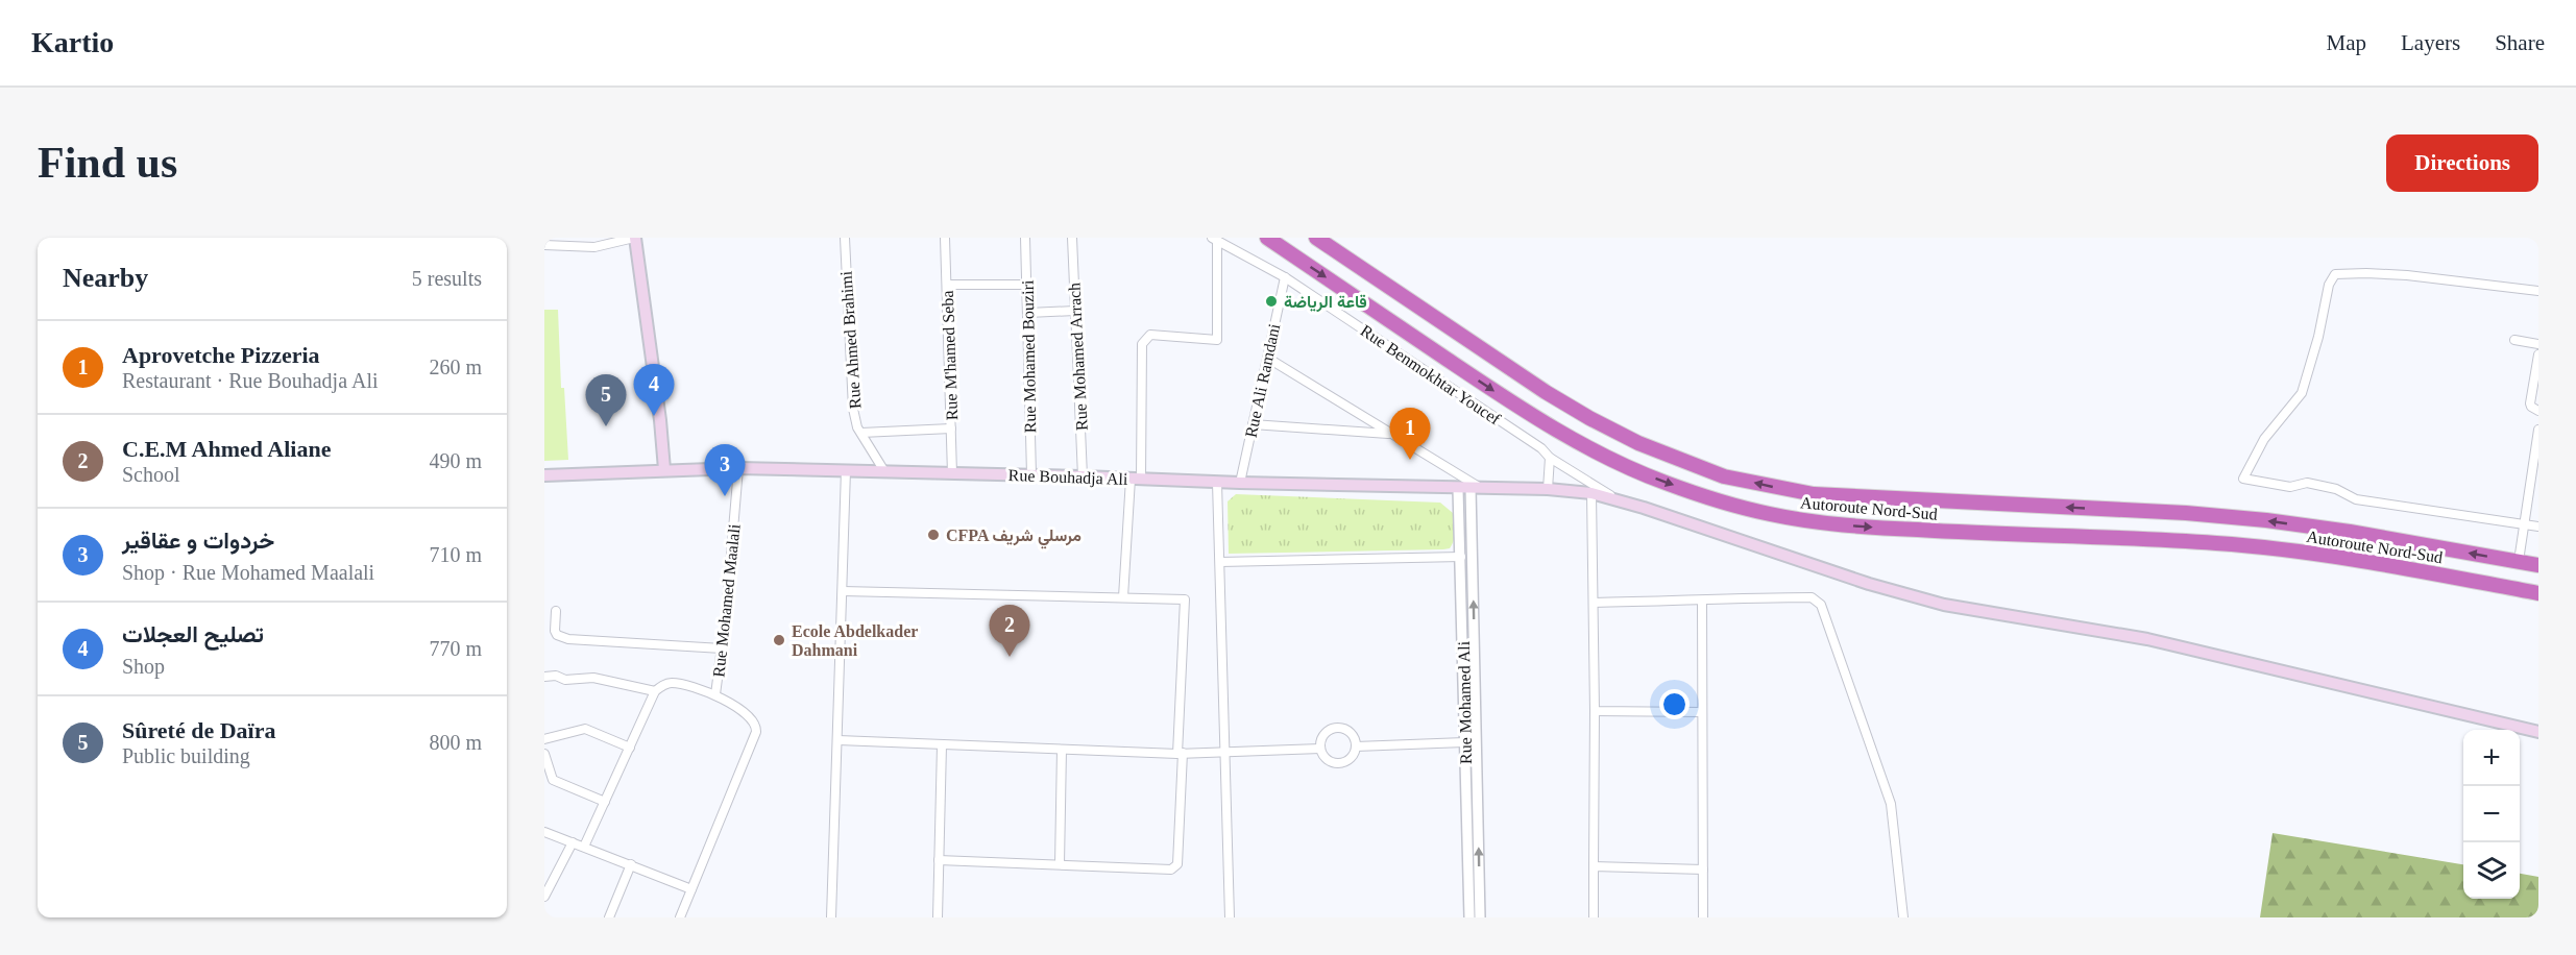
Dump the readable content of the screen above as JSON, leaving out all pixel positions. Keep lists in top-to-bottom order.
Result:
{
  "streets": {
    "highway": ["Autoroute Nord-Sud"],
    "main road": ["Rue Bouhadja Ali"],
    "street": [
      "Rue Ahmed Brahimi",
      "Rue M'hamed Seba",
      "Rue Mohamed Bouziri",
      "Rue Mohamed Arrach",
      "Rue Benmokhtar Youcef",
      "Rue Ali Ramdani",
      "Rue Mohamed Maalali",
      "Rue Mohamed Ali"
    ]
  },
  "crossings": [
    ["Rue Ahmed Brahimi", "Rue Bouhadja Ali"],
    ["Rue M'hamed Seba", "Rue Bouhadja Ali"],
    ["Rue Mohamed Bouziri", "Rue Bouhadja Ali"],
    ["Rue Mohamed Arrach", "Rue Bouhadja Ali"],
    ["Rue Benmokhtar Youcef", "Rue Ali Ramdani"],
    ["Rue Benmokhtar Youcef", "Rue Bouhadja Ali"],
    ["Rue Ali Ramdani", "Rue Bouhadja Ali"],
    ["Rue Bouhadja Ali", "Rue Mohamed Maalali"],
    ["Rue Bouhadja Ali", "Rue Mohamed Ali"]
  ],
  "places": ["قاعة الرياضة", "CFPA مرسلي شريف", "Ecole Abdelkader Dahmani"],
  "page": {
    "header": "Kartio",
    "nav": ["Map", "Layers", "Share"],
    "buttons": "Directions",
    "title": "Find us",
    "heading": ["Nearby", "5 results"],
    "list": [
      {
        "mark": "1",
        "name": "Aprovetche Pizzeria",
        "note": "Restaurant · Rue Bouhadja Ali",
        "value": "260 m"
      },
      {
        "mark": "2",
        "name": "C.E.M Ahmed Aliane",
        "note": "School",
        "value": "490 m"
      },
      {
        "mark": "3",
        "name": "خردوات و عقاقير",
        "note": "Shop · Rue Mohamed Maalali",
        "value": "710 m"
      },
      {
        "mark": "4",
        "name": "تصليح العجلات",
        "note": "Shop",
        "value": "770 m"
      },
      {
        "mark": "5",
        "name": "Sûreté de Daïra",
        "note": "Public building",
        "value": "800 m"
      }
    ],
    "pins": [
      "4",
      "5",
      "1",
      "3",
      "2"
    ],
    "map_buttons": ["+", "−"]
  }
}
